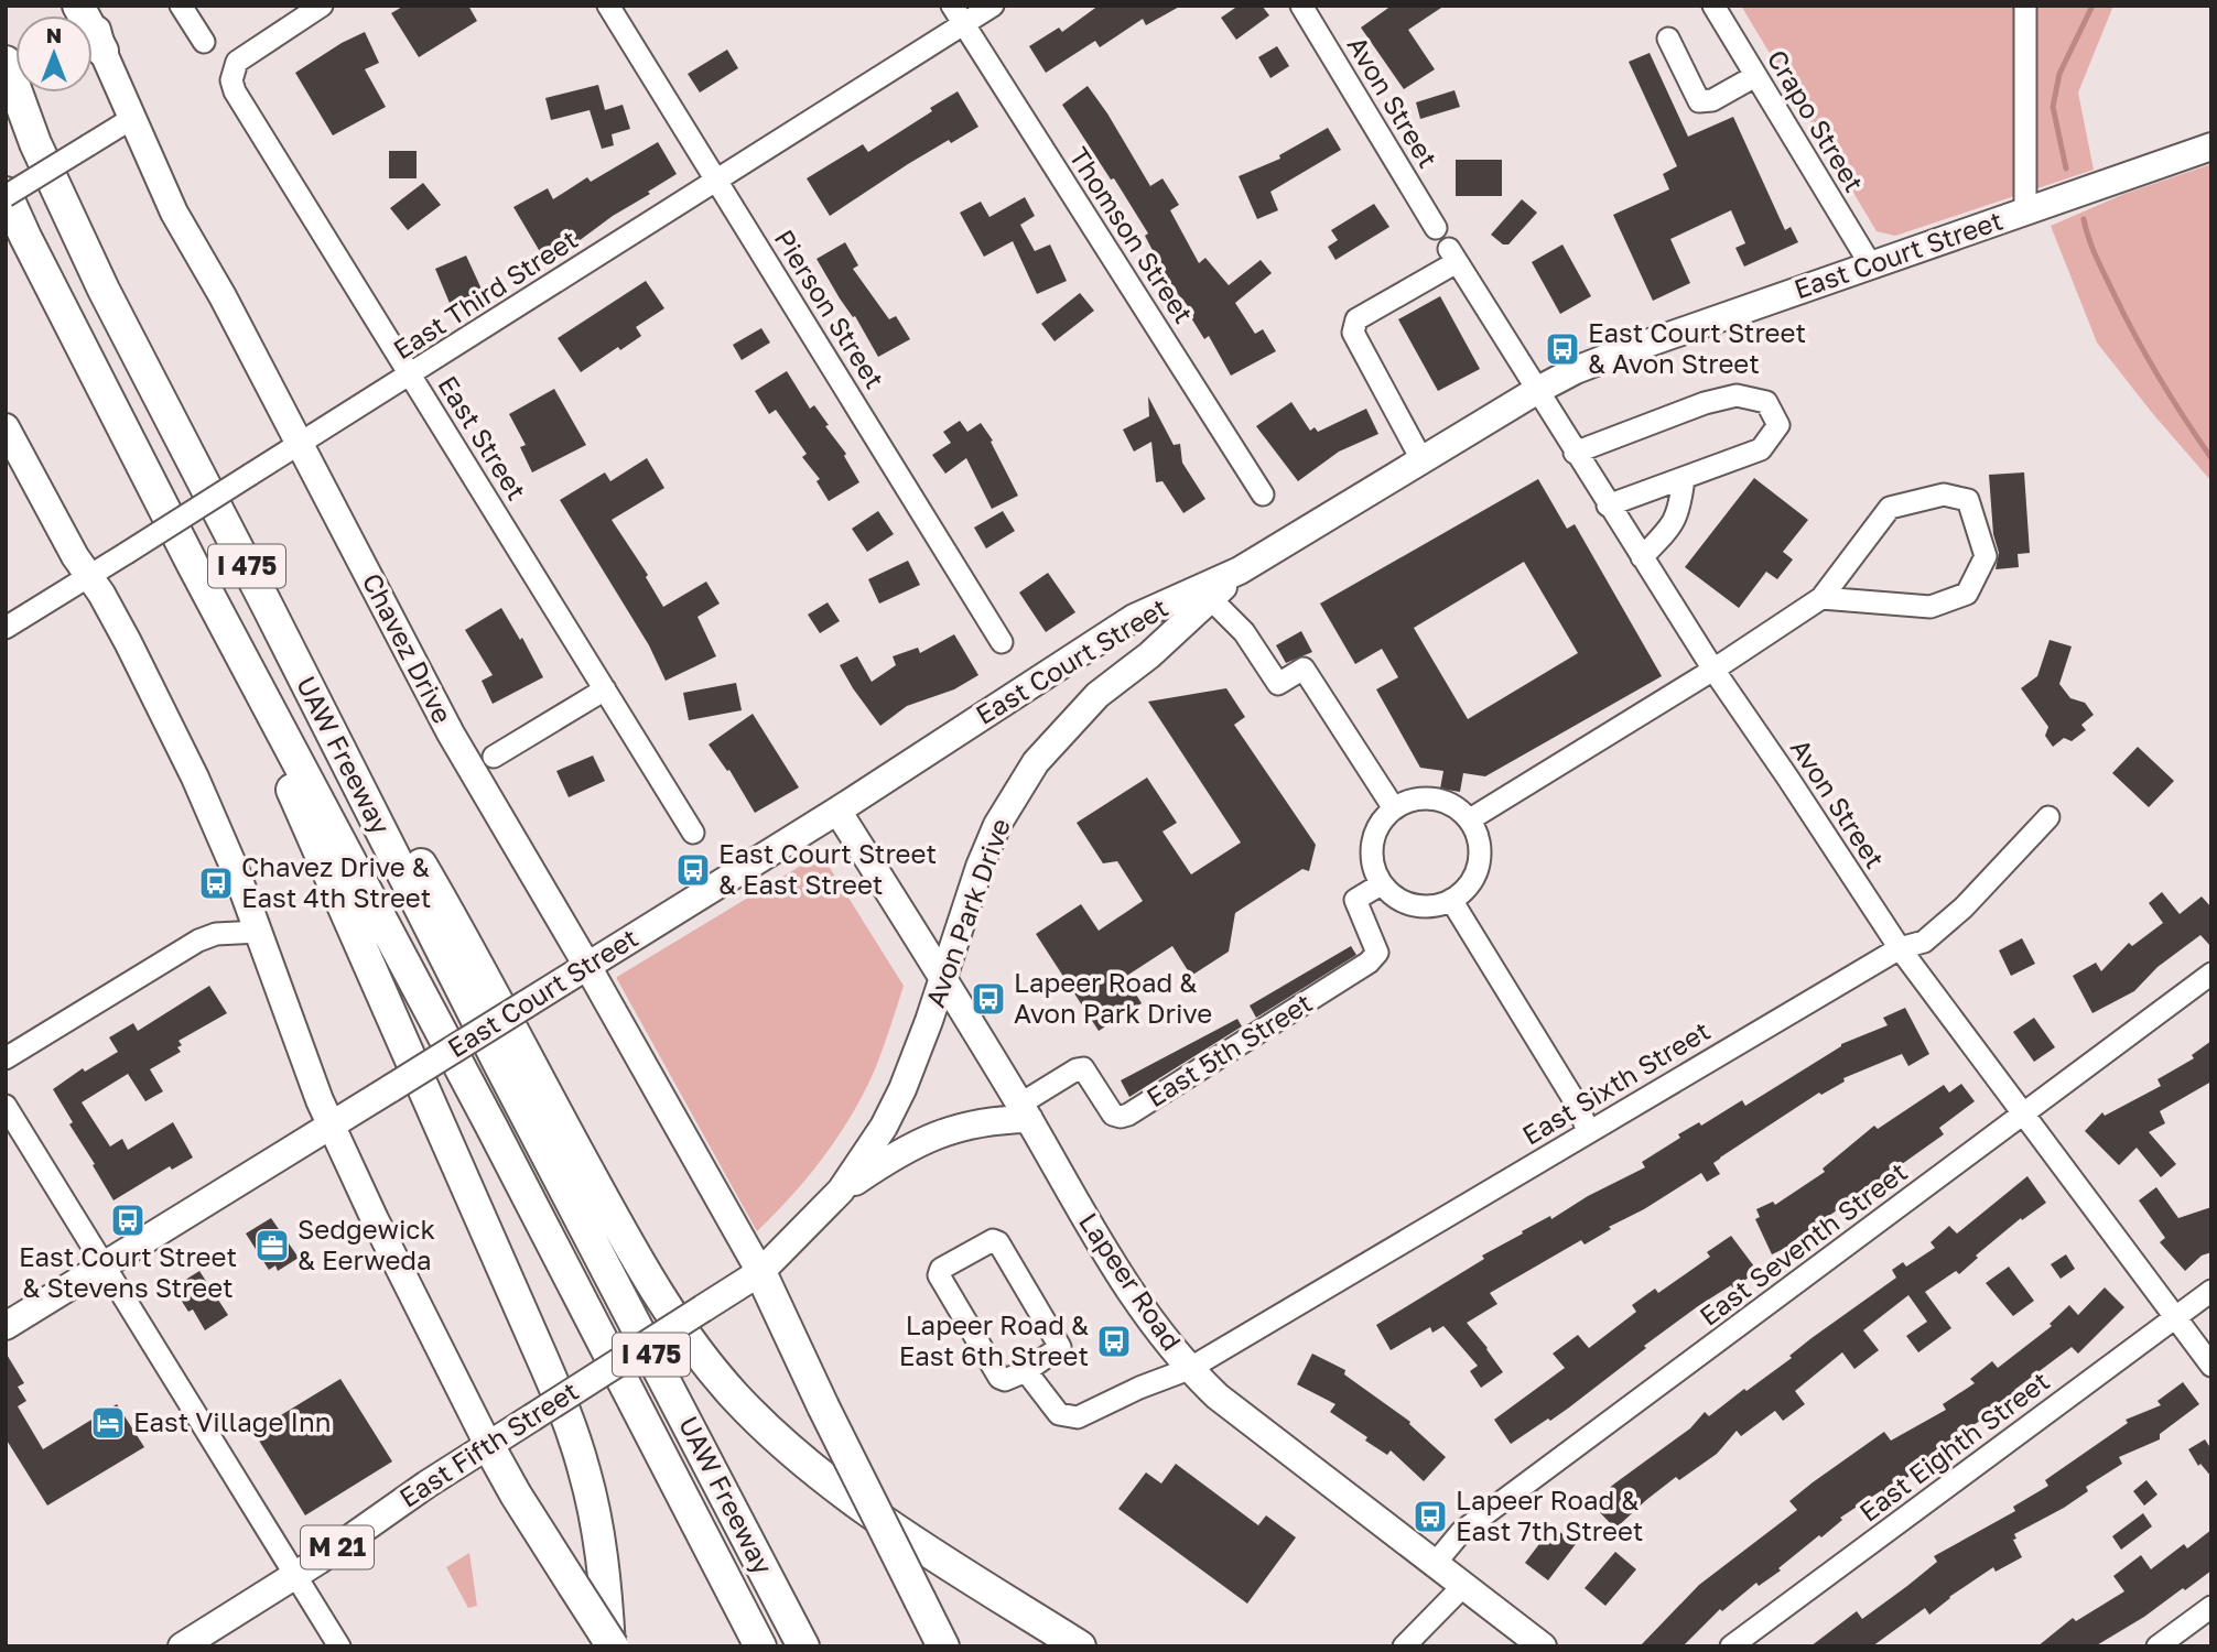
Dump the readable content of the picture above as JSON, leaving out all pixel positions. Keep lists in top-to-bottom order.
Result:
{
  "streets": {
    "highway": ["I 475", "UAW Freeway"],
    "main road": [
      "East Court Street",
      "Chavez Drive",
      "Avon Park Drive",
      "Lapeer Road",
      "East Fifth Street",
      "M 21"
    ],
    "street": [
      "Avon Street",
      "Crapo Street",
      "Thomson Street",
      "East Third Street",
      "Pierson Street",
      "East Street",
      "East 5th Street",
      "East Sixth Street",
      "East Seventh Street",
      "East Eighth Street"
    ]
  },
  "crossings": [
    ["Avon Street", "East Court Street"],
    ["Avon Street", "East Sixth Street"],
    ["Avon Street", "East Seventh Street"],
    ["Avon Street", "East Eighth Street"],
    ["Crapo Street", "East Court Street"],
    ["Thomson Street", "East Third Street"],
    ["East Court Street", "Chavez Drive"],
    ["East Court Street", "Avon Park Drive"],
    ["East Court Street", "Lapeer Road"],
    ["East Third Street", "Pierson Street"],
    ["East Third Street", "East Street"],
    ["East Third Street", "Chavez Drive"],
    ["Chavez Drive", "East Fifth Street"],
    ["Avon Park Drive", "Lapeer Road"],
    ["East 5th Street", "Lapeer Road"],
    ["East Sixth Street", "Lapeer Road"],
    ["East Seventh Street", "Lapeer Road"]
  ],
  "places": {
    "bus stop": [
      "East Court Street & Avon Street",
      "East Court Street & East Street",
      "Chavez Drive & East 4th Street",
      "Lapeer Road & Avon Park Drive",
      "East Court Street & Stevens Street",
      "Lapeer Road & East 6th Street",
      "Lapeer Road & East 7th Street"
    ],
    "office": ["Sedgewick & Eerweda"],
    "hotel": ["East Village Inn"]
  },
  "north": "top"
}
